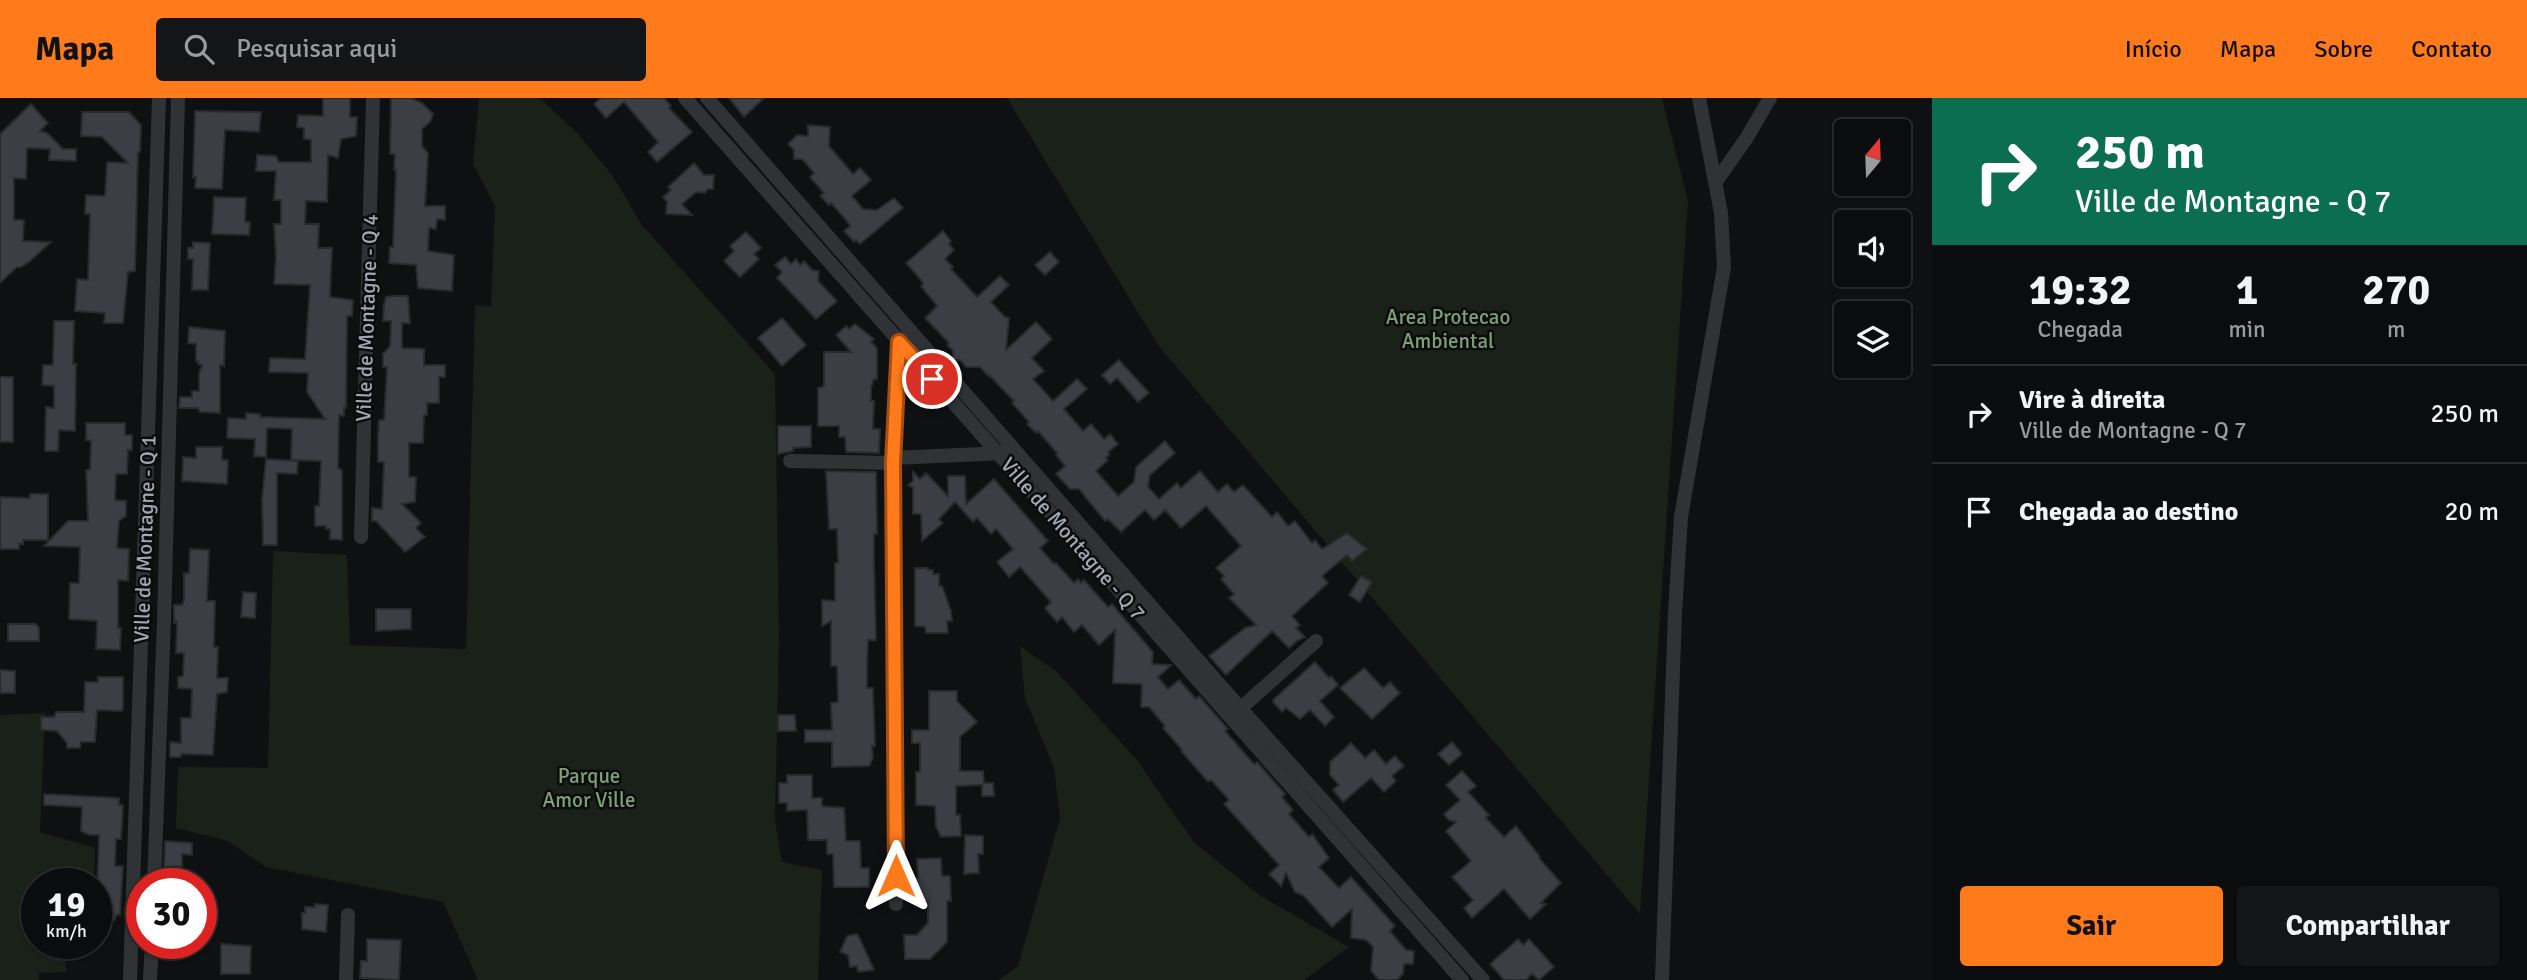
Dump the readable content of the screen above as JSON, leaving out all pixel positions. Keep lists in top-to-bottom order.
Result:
{
  "streets": {
    "street": ["Ville de Montagne - Q 4", "Ville de Montagne - Q 1", "Ville de Montagne - Q 7"]
  },
  "parks": ["Area Protecao Ambiental", "Parque Amor Ville"],
  "north": "top",
  "page": {
    "header": "Mapa",
    "search": "Pesquisar aqui",
    "nav": [
      "Início",
      "Mapa",
      "Sobre",
      "Contato"
    ],
    "turn": ["250 m", "Ville de Montagne - Q 7"],
    "eta": [
      "19:32",
      "Chegada",
      "1",
      "min",
      "270",
      "m"
    ],
    "list": [
      {
        "name": "Vire à direita",
        "note": "Ville de Montagne - Q 7",
        "value": "250 m"
      },
      {
        "name": "Chegada ao destino",
        "value": "20 m"
      }
    ],
    "speed": "19 km/h",
    "limit": "30",
    "buttons": ["Sair", "Compartilhar"]
  }
}
